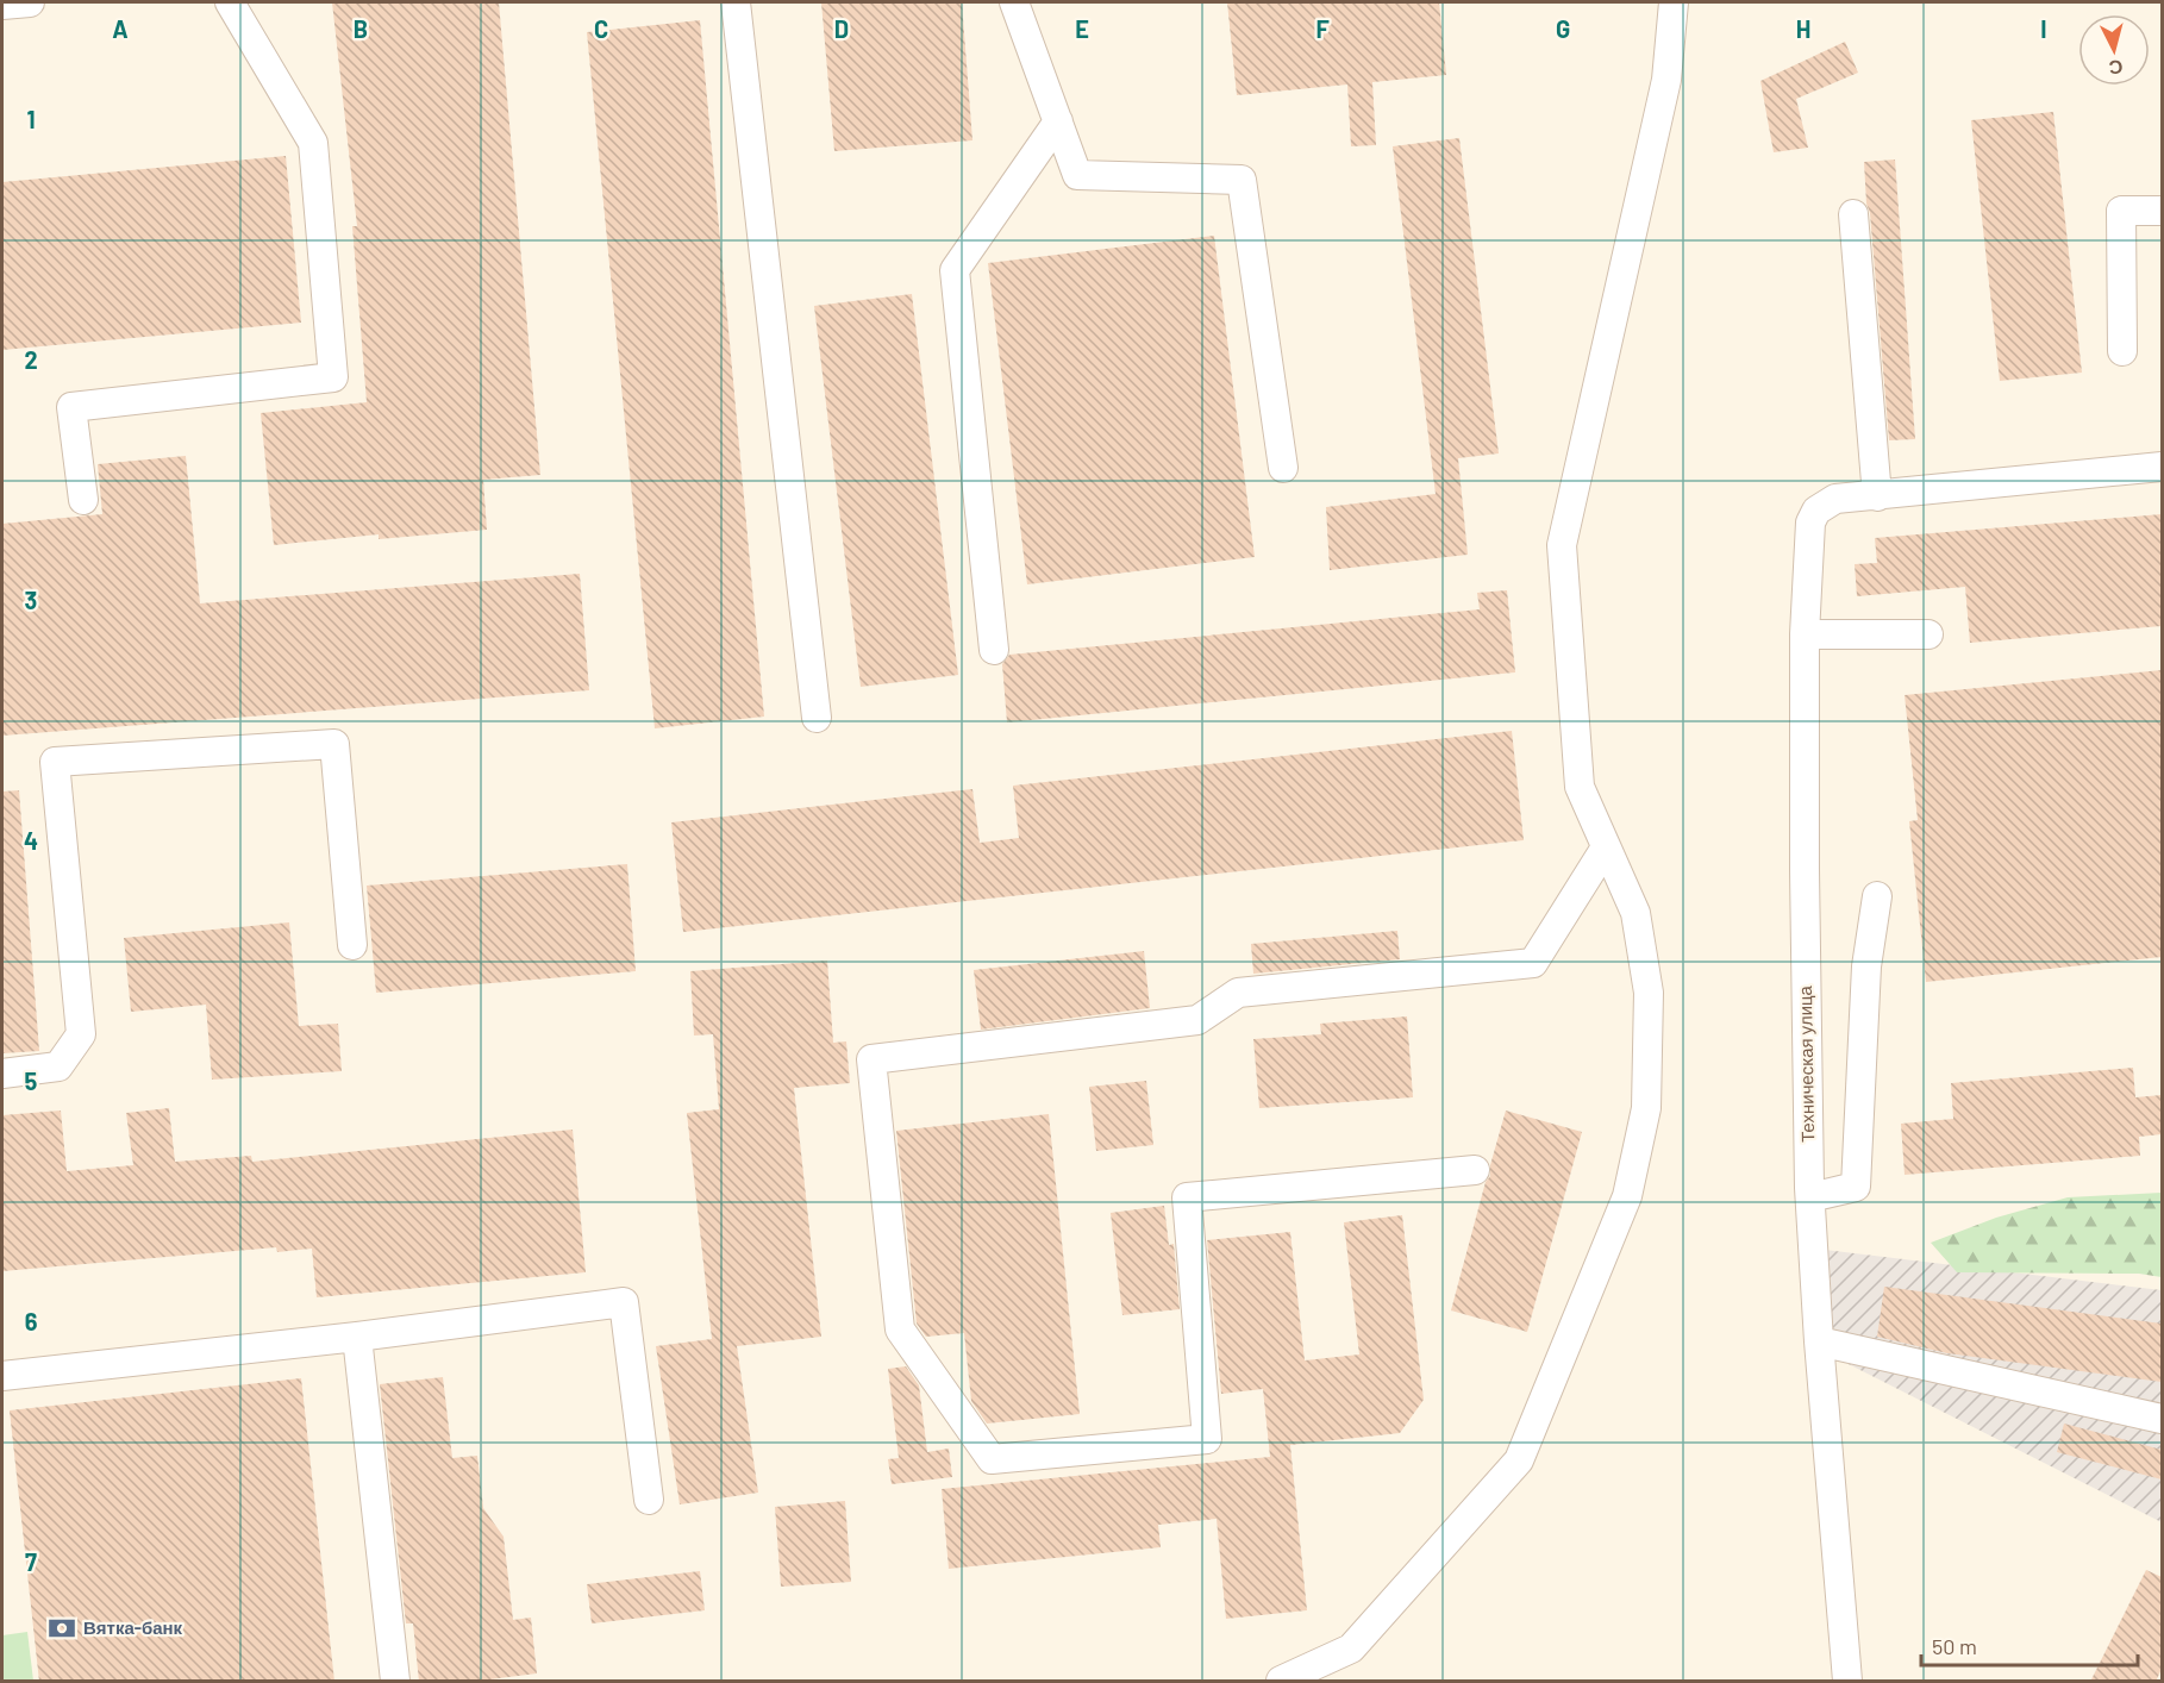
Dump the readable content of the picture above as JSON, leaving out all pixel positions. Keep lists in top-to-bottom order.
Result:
{
  "streets": {
    "lane": ["Техническая улица"]
  },
  "places": {
    "bank": ["Вятка-банк"]
  },
  "scale_bar": "50 m",
  "north": "bottom",
  "grid": {
    "columns": [
      "A",
      "B",
      "C",
      "D",
      "E",
      "F",
      "G",
      "H",
      "I"
    ],
    "rows": [
      "1",
      "2",
      "3",
      "4",
      "5",
      "6",
      "7"
    ]
  }
}
